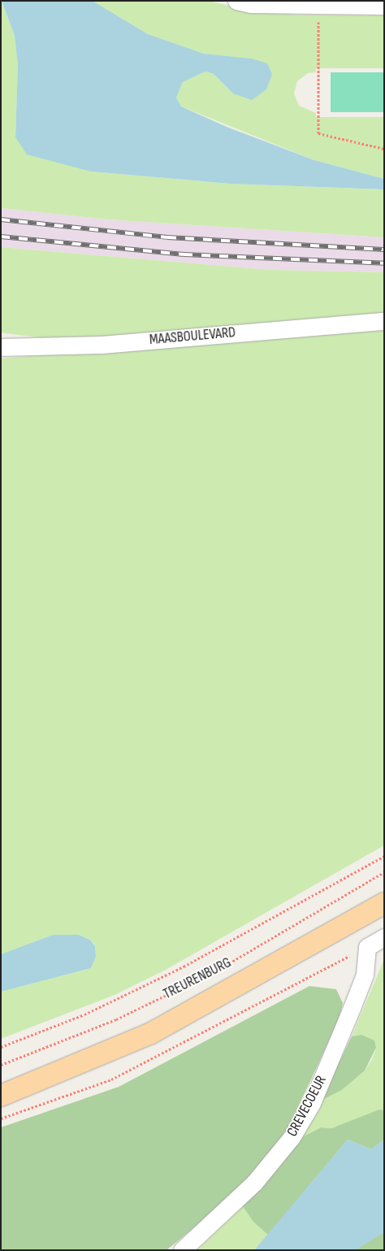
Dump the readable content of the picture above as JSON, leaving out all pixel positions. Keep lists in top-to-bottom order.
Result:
{
  "streets": {
    "main road": ["TREURENBURG"],
    "street": ["MAASBOULEVARD", "CREVECOEUR"]
  }
}
